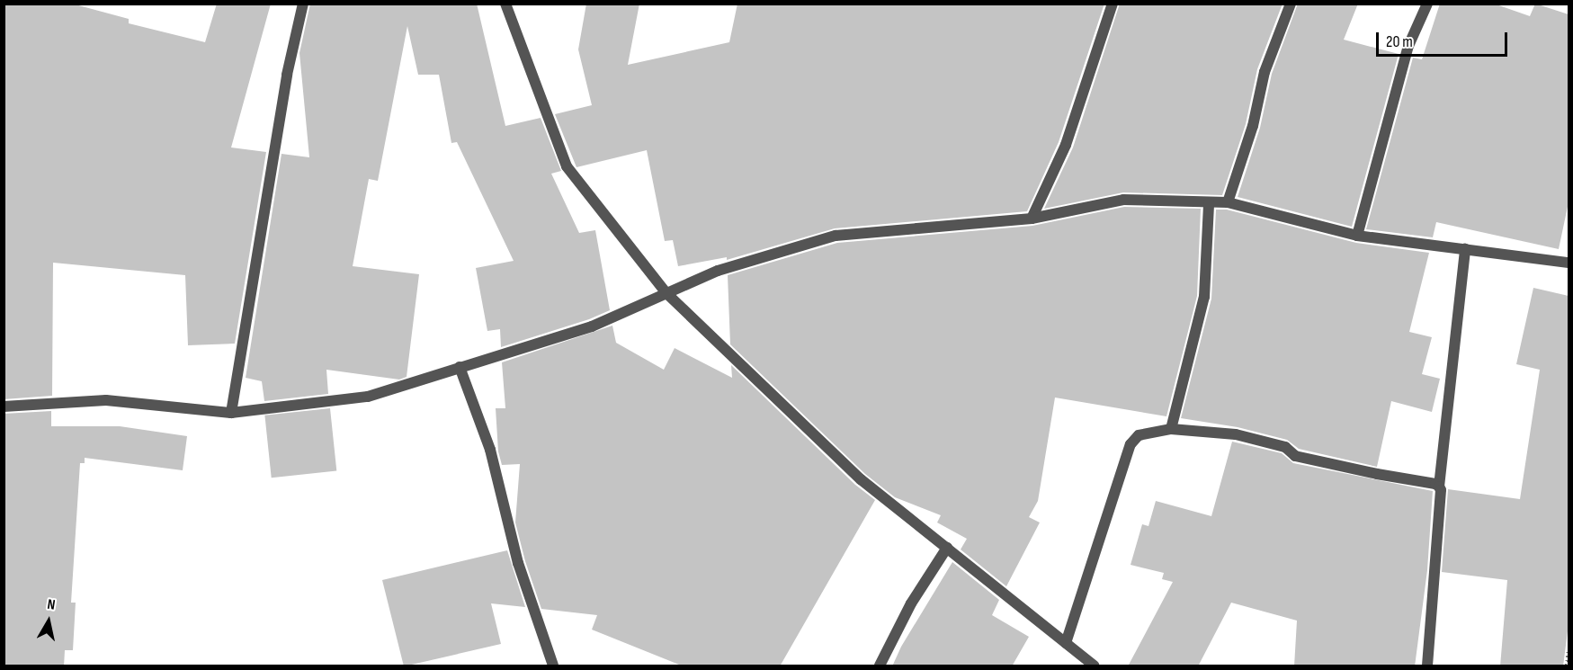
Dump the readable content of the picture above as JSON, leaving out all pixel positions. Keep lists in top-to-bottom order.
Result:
{
  "scale_bar": "20 m",
  "north": "top"
}
